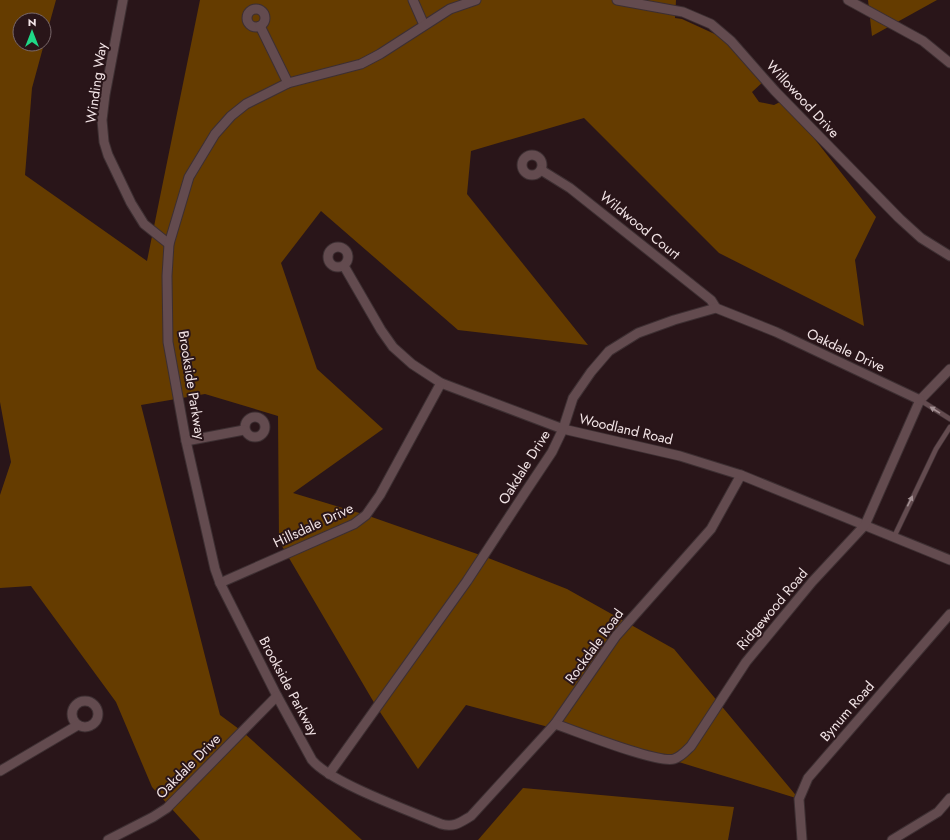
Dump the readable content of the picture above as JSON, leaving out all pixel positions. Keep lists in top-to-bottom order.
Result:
{
  "streets": {
    "street": [
      "Winding Way",
      "Willowood Drive",
      "Wildwood Court",
      "Oakdale Drive",
      "Brookside Parkway",
      "Woodland Road",
      "Hillsdale Drive",
      "Ridgewood Road",
      "Rockdale Road",
      "Bynum Road"
    ]
  },
  "crossings": [
    ["Winding Way", "Brookside Parkway"],
    ["Wildwood Court", "Oakdale Drive"],
    ["Oakdale Drive", "Brookside Parkway"],
    ["Oakdale Drive", "Woodland Road"],
    ["Oakdale Drive", "Ridgewood Road"],
    ["Brookside Parkway", "Hillsdale Drive"],
    ["Brookside Parkway", "Rockdale Road"],
    ["Woodland Road", "Hillsdale Drive"],
    ["Woodland Road", "Ridgewood Road"],
    ["Woodland Road", "Rockdale Road"],
    ["Ridgewood Road", "Rockdale Road"]
  ],
  "north": "top"
}
